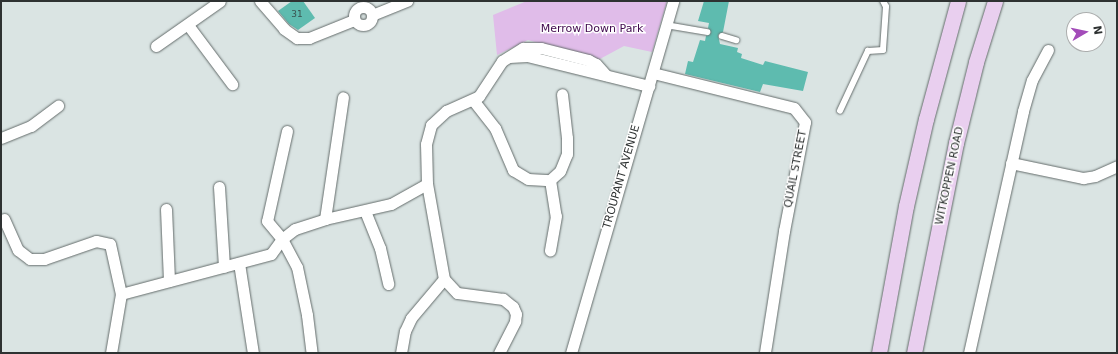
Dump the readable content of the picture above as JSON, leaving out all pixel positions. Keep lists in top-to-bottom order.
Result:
{
  "streets": {
    "main road": ["WITKOPPEN ROAD"],
    "street": ["QUAIL STREET", "TROUPANT AVENUE"]
  },
  "crossings": [
    ["QUAIL STREET", "TROUPANT AVENUE"]
  ],
  "parks": ["Merrow Down Park"],
  "house_numbers": ["31"],
  "north": "right"
}
